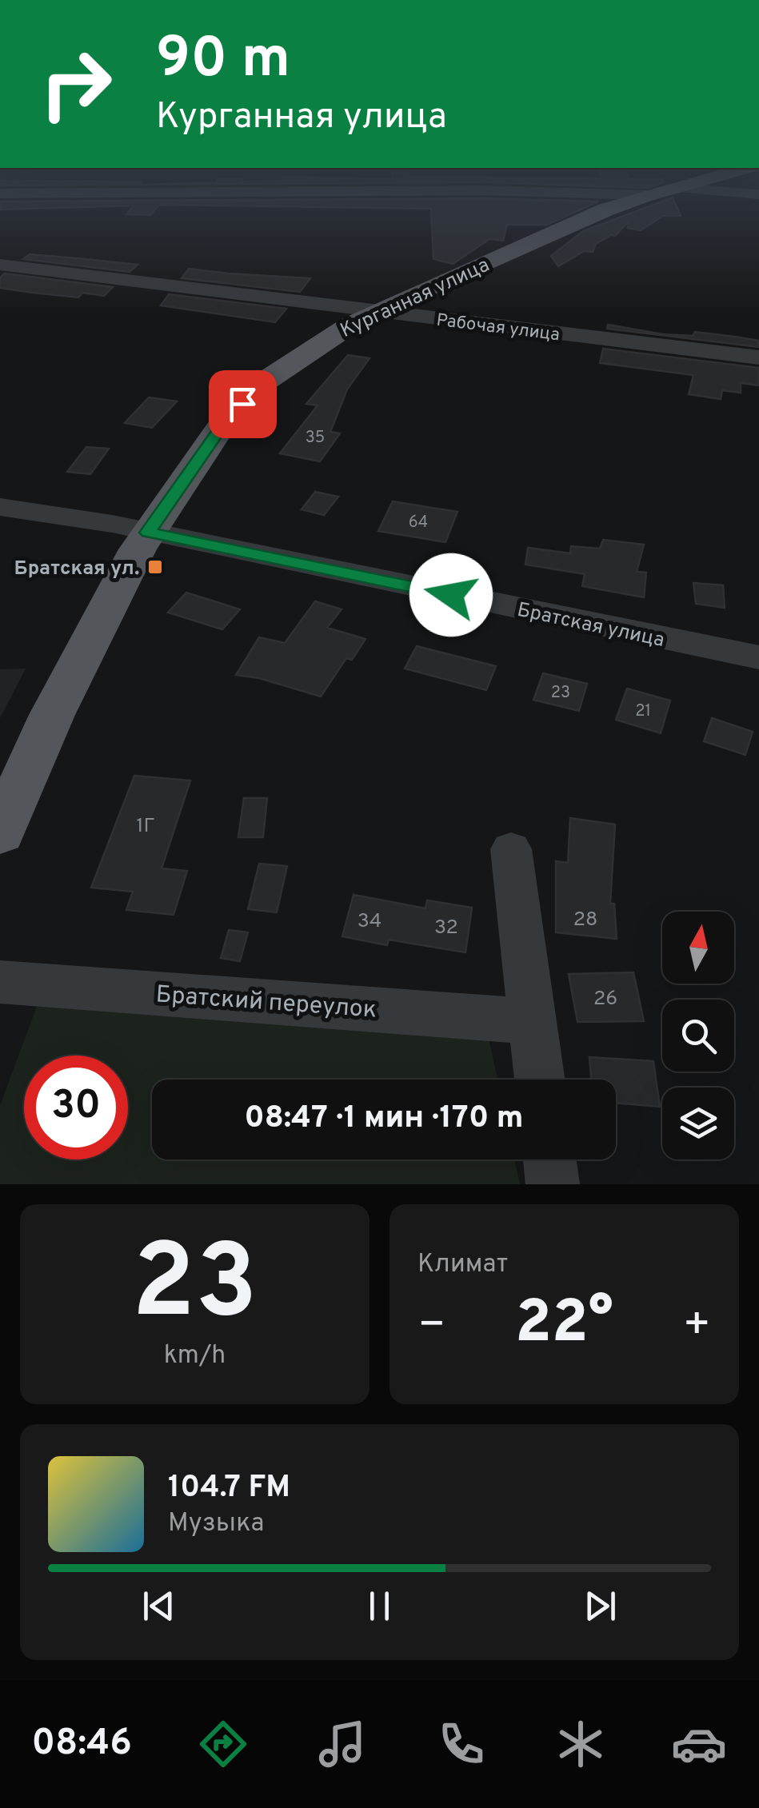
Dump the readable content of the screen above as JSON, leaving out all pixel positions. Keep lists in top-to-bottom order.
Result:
{
  "streets": {
    "main road": ["Курганная улица"],
    "street": ["Рабочая улица", "Братская улица", "Братский переулок"]
  },
  "crossings": [
    ["Курганная улица", "Рабочая улица"],
    ["Курганная улица", "Братская улица"]
  ],
  "places": {
    "transit": ["Братская ул."]
  },
  "house_numbers": [
    "35",
    "64",
    "23",
    "21",
    "1Г",
    "28",
    "34",
    "32",
    "26"
  ],
  "north": "top",
  "page": {
    "turn": ["90 m", "Курганная улица"],
    "limit": "30",
    "trip": "08:47 · 1 мин · 170 m",
    "tile": [
      ["23", "km/h"],
      "Климат"
    ],
    "heat": ["−", "22°", "+"],
    "song": ["104.7 FM", "Музыка"],
    "tabs": "08:46"
  }
}
